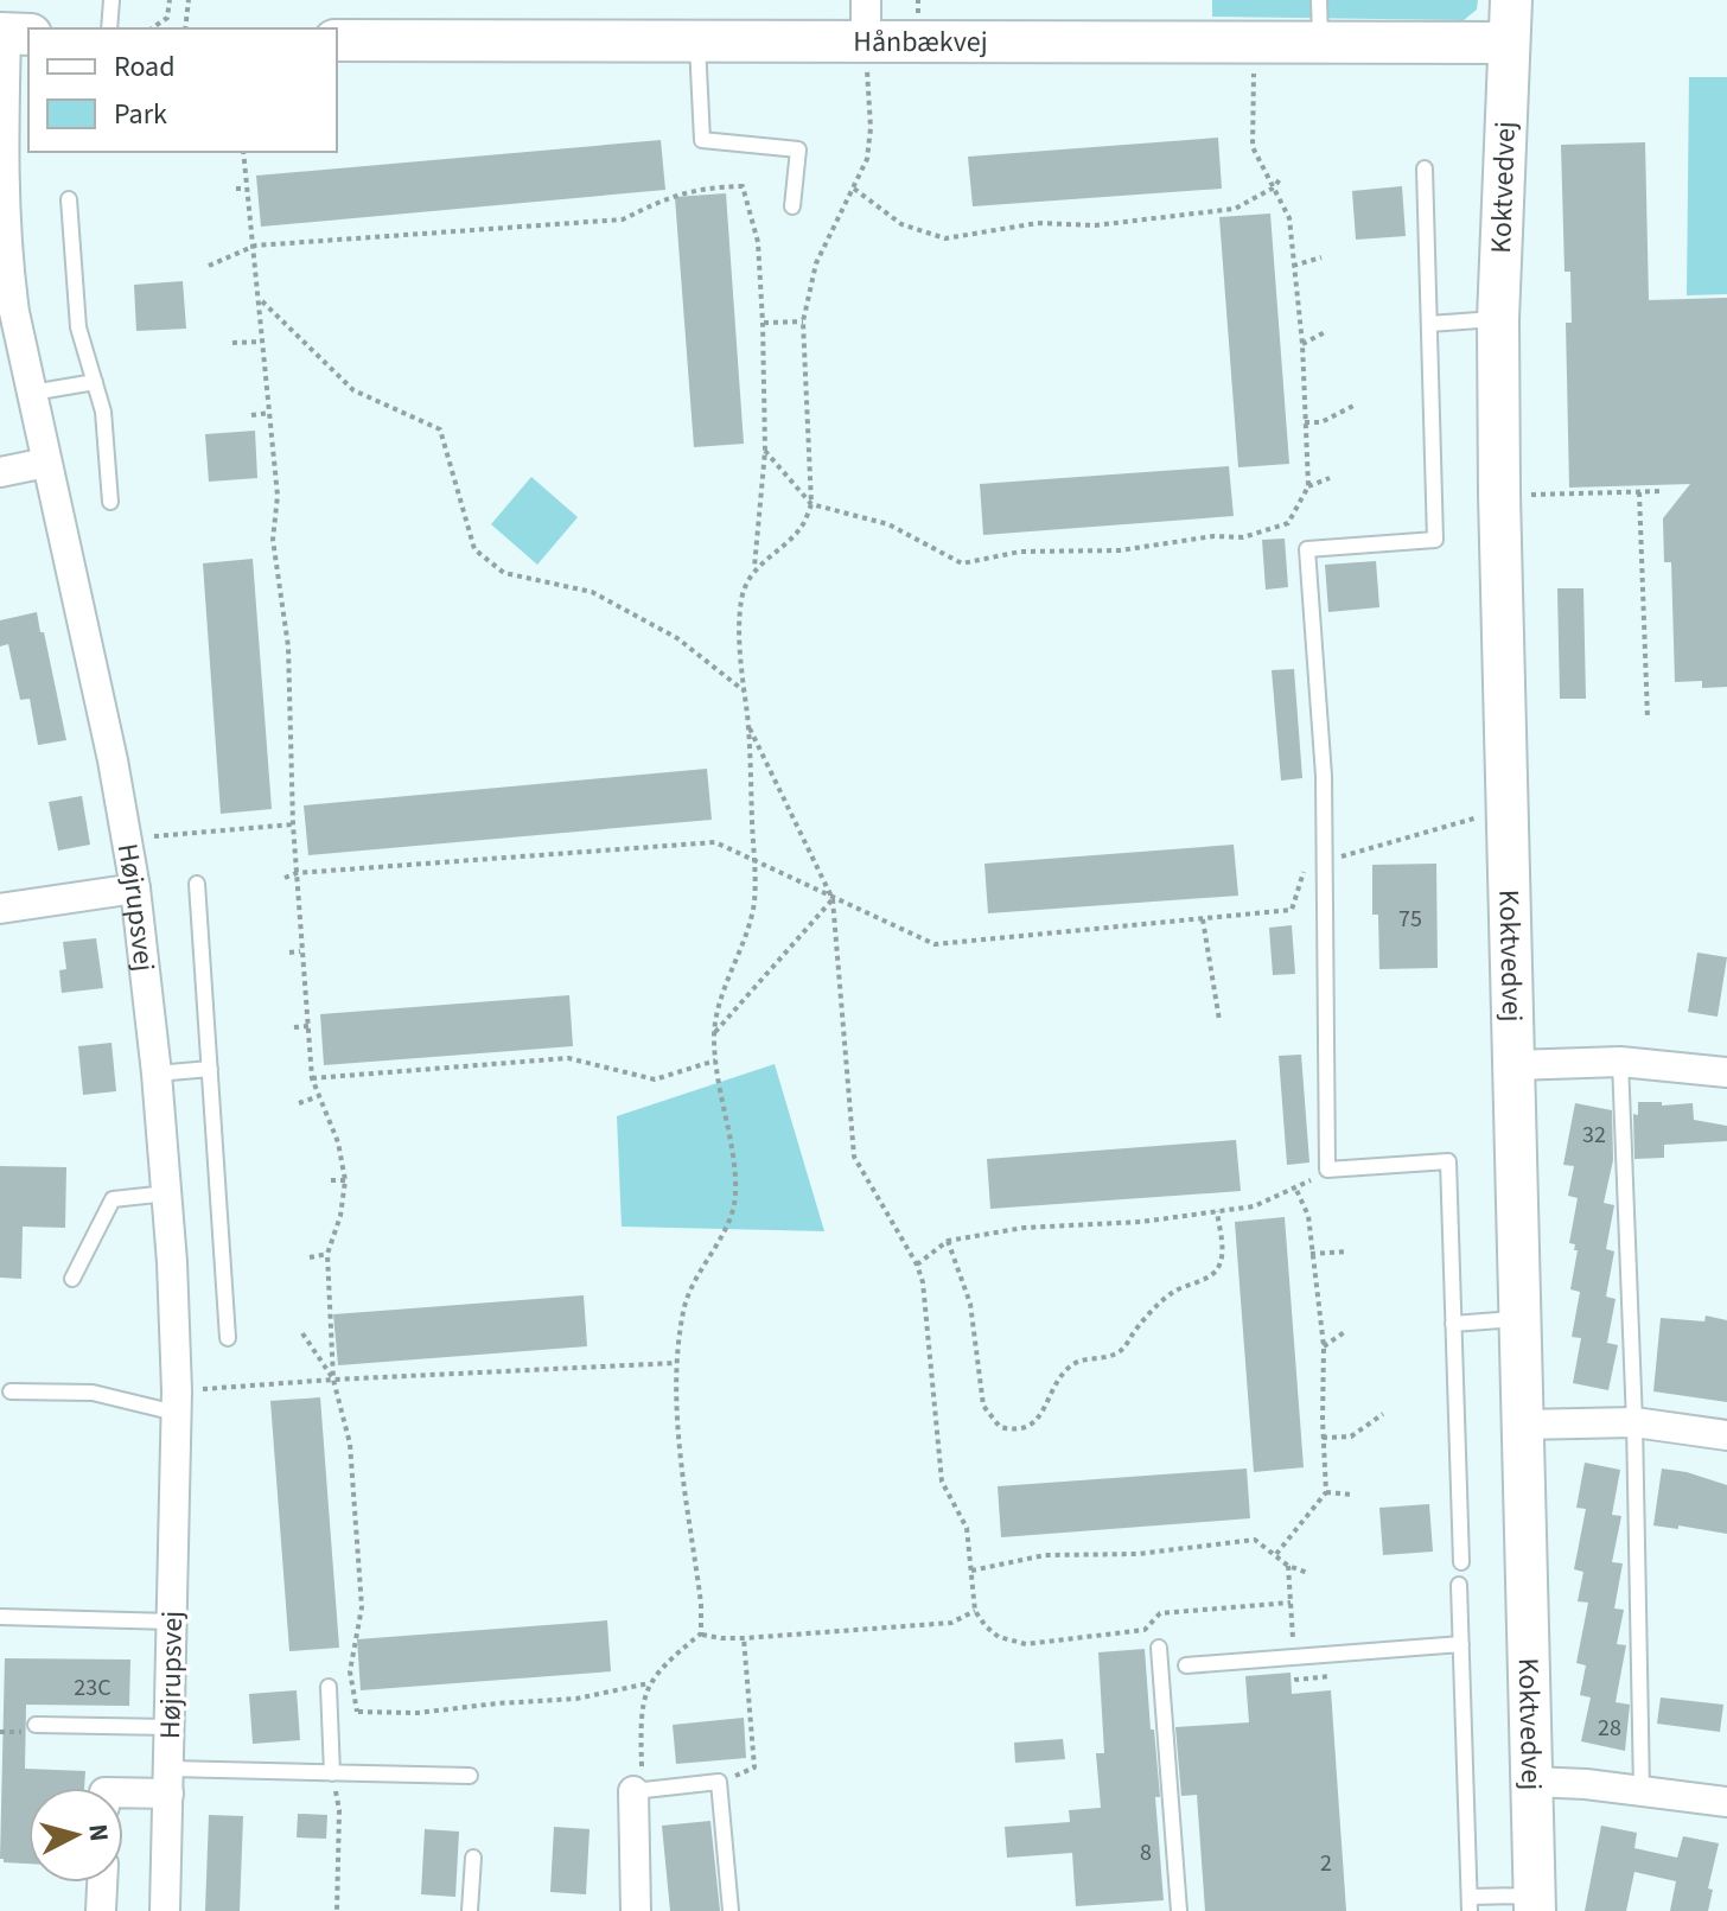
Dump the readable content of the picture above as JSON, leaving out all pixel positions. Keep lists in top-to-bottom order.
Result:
{
  "streets": {
    "street": ["Hånbækvej", "Koktvedvej", "Højrupsvej"]
  },
  "crossings": [
    ["Hånbækvej", "Koktvedvej"]
  ],
  "house_numbers": [
    "75",
    "32",
    "23C",
    "28",
    "8",
    "2"
  ],
  "legend": ["Road", "Park"],
  "north": "right"
}
